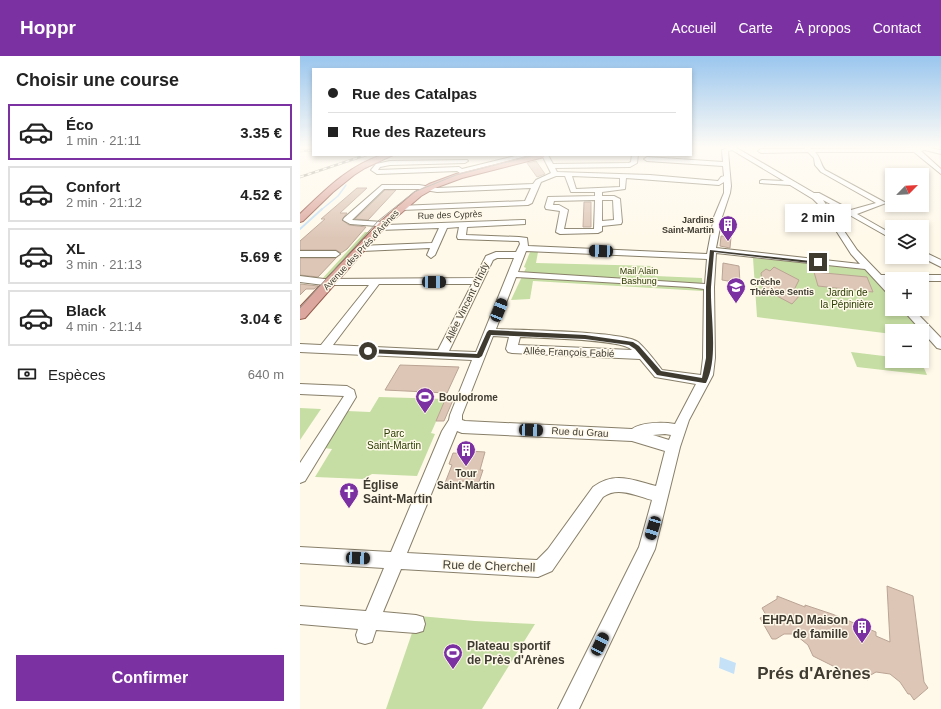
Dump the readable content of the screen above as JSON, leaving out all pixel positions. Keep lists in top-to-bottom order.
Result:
{
  "streets": {
    "main road": ["Avenue des Prés d'Arènes"],
    "street": [
      "Rue des Cyprès",
      "Allée Vincent d'Indy",
      "Allée François Fabié",
      "Rue du Grau",
      "Rue de Cherchell"
    ]
  },
  "crossings": [
    ["Rue des Cyprès", "Avenue des Prés d'Arènes"]
  ],
  "districts": ["Prés d'Arènes"],
  "parks": ["Mail Alain Bashung", "Jardin de la Pépinière", "Parc Saint-Martin"],
  "places": {
    "building": ["Jardins Saint-Martin", "Tour Saint-Martin", "EHPAD Maison de famille"],
    "school or university": ["Crèche Thérèse Sentis"],
    "sports": ["Boulodrome", "Plateau sportif de Près d'Arènes"],
    "church": ["Église Saint-Martin"]
  },
  "north": "top right",
  "page": {
    "header": "Hoppr",
    "nav": [
      "Accueil",
      "Carte",
      "À propos",
      "Contact"
    ],
    "heading": "Choisir une course",
    "banner": ["Rue des Catalpas", "Rue des Razeteurs"],
    "list": [
      {
        "name": "Éco",
        "note": "1 min · 21:11",
        "value": "3.35 €"
      },
      {
        "name": "Confort",
        "note": "2 min · 21:12",
        "value": "4.52 €"
      },
      {
        "name": "XL",
        "note": "3 min · 21:13",
        "value": "5.69 €"
      },
      {
        "name": "Black",
        "note": "4 min · 21:14",
        "value": "3.04 €"
      }
    ],
    "map_buttons": ["+", "−"],
    "bubble": "2 min",
    "pay": ["Espèces", "640 m"],
    "buttons": "Confirmer"
  }
}
